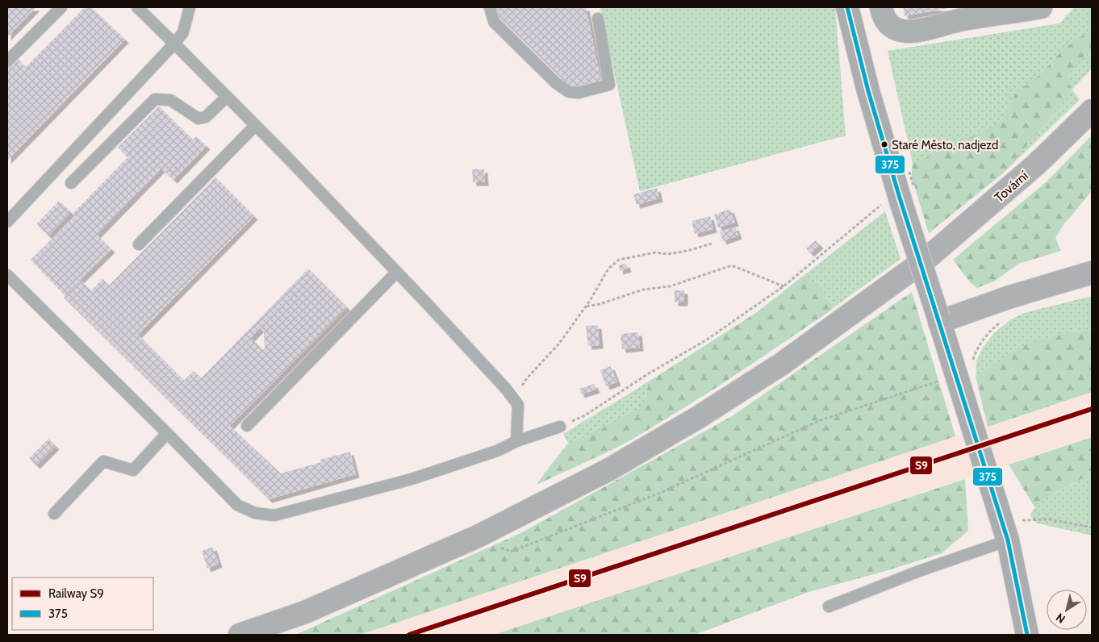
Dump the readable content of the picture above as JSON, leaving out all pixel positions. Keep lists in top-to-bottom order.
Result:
{
  "streets": {
    "main road": ["Tovární"]
  },
  "places": ["Staré Město, nadjezd"],
  "lines": ["transit line 375", "rail line S9"],
  "legend": ["Railway S9", "375"],
  "north": "bottom left"
}
